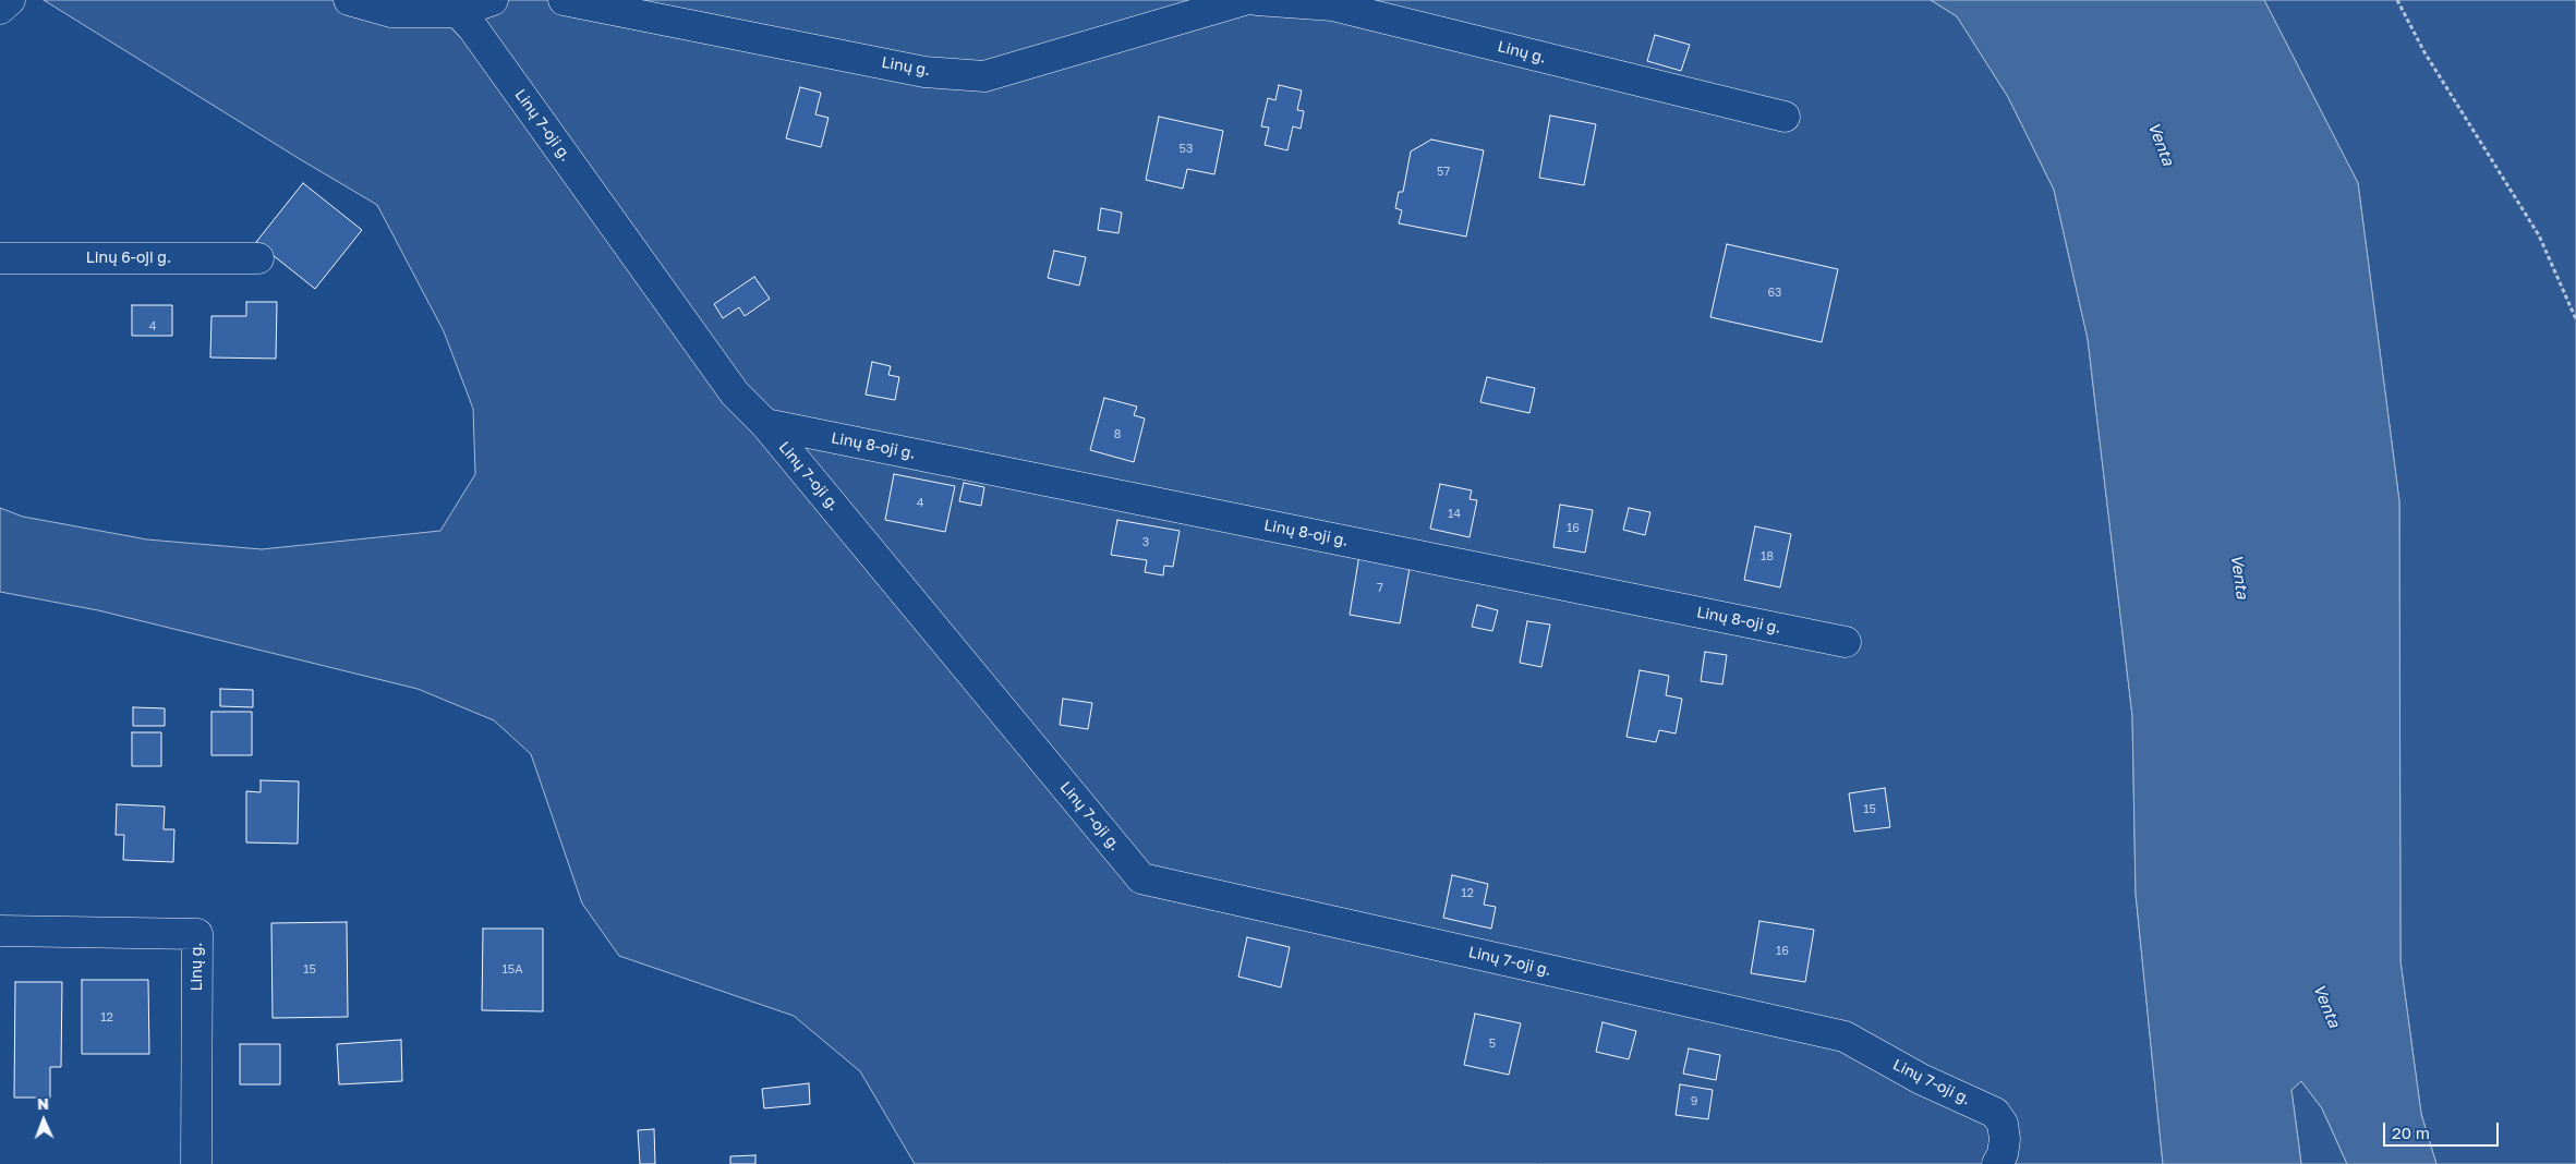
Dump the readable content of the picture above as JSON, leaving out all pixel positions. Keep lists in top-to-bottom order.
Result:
{
  "streets": {
    "street": [
      "Linų g.",
      "Linų 7-oji g.",
      "Linų 6-oji g.",
      "Linų 8-oji g."
    ]
  },
  "crossings": [
    ["Linų 7-oji g.", "Linų 8-oji g."]
  ],
  "water": ["Venta"],
  "house_numbers": [
    "53",
    "57",
    "63",
    "4",
    "8",
    "4",
    "14",
    "16",
    "3",
    "18",
    "7",
    "15",
    "12",
    "16",
    "15",
    "15A",
    "12",
    "5",
    "9"
  ],
  "scale_bar": "20 m",
  "north": "top"
}
